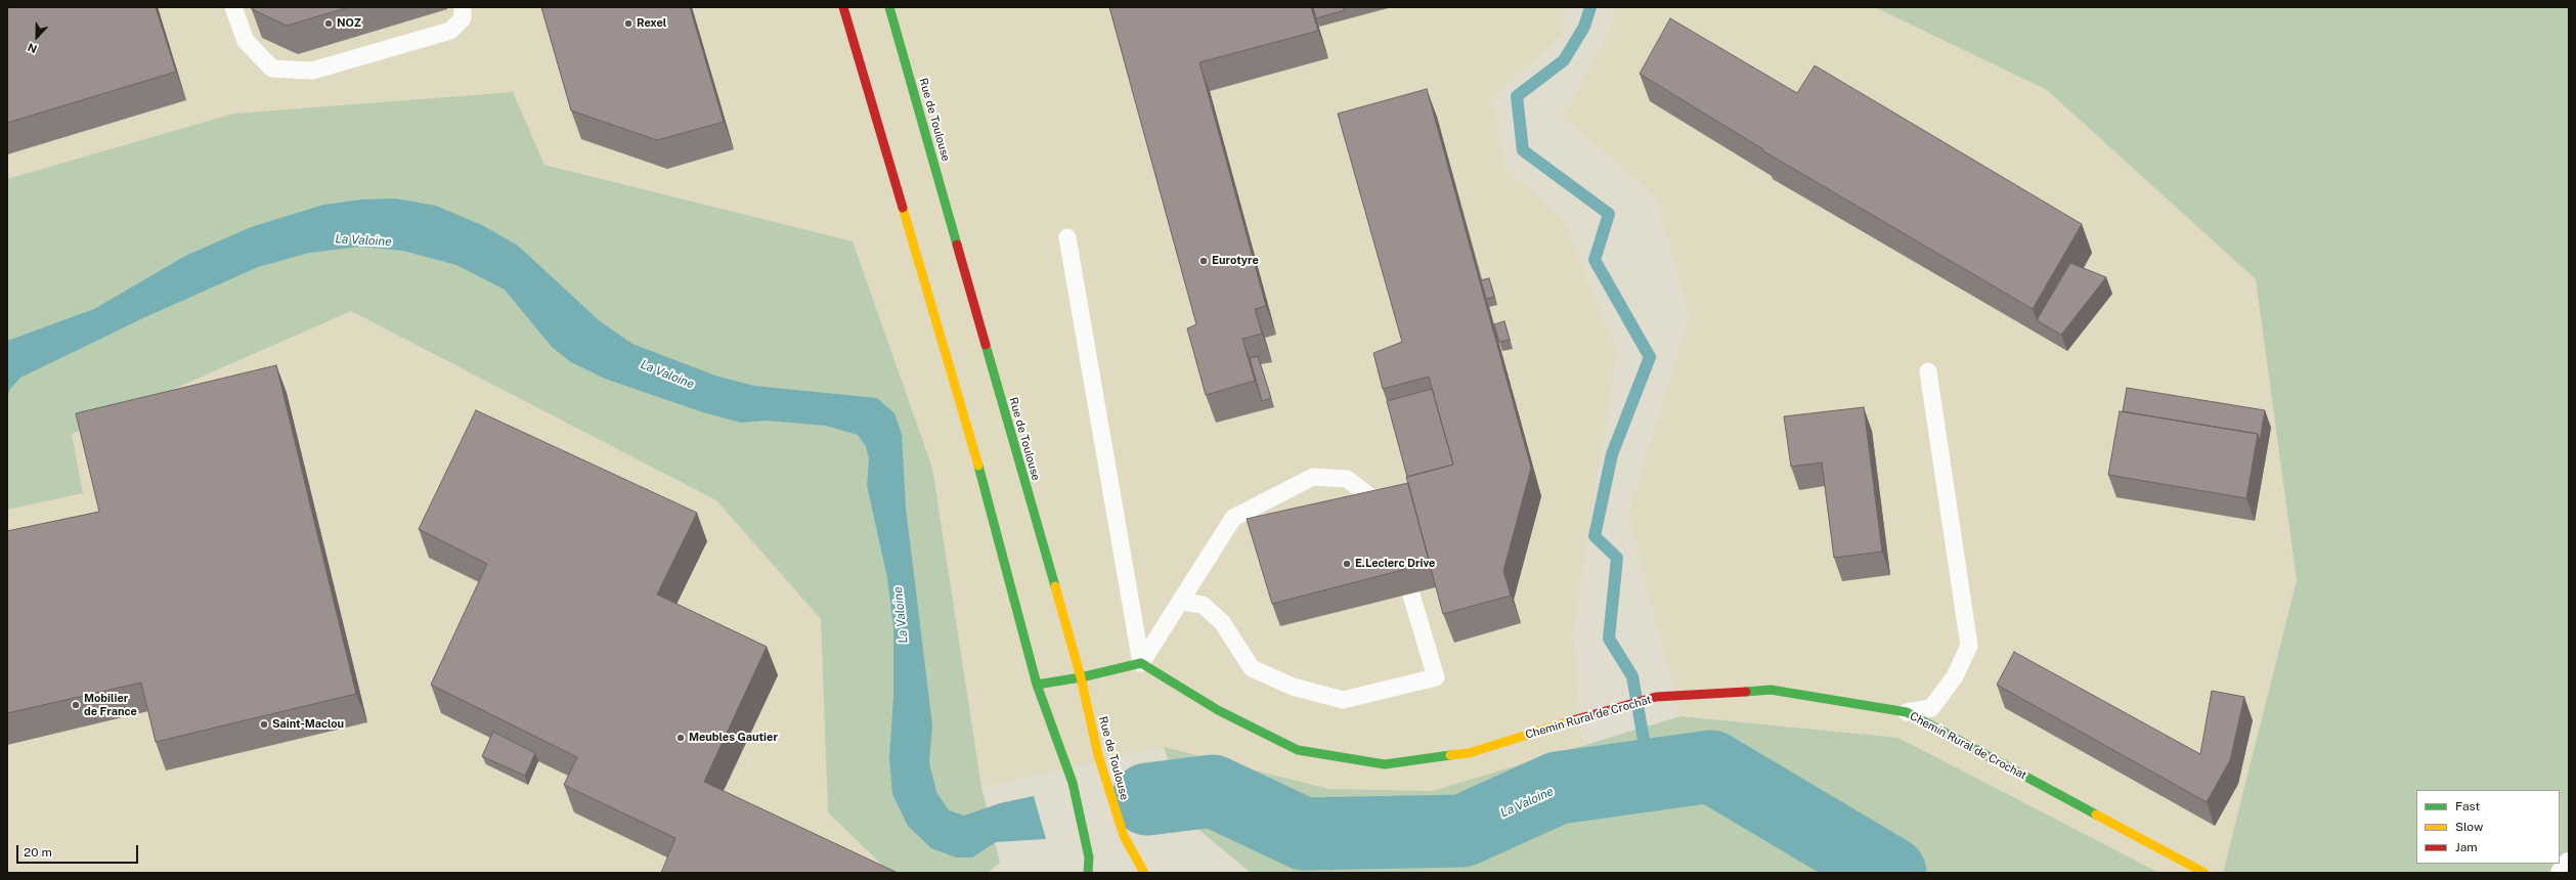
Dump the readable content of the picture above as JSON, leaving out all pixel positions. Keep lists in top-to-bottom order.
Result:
{
  "streets": {
    "main road": ["Rue de Toulouse", "Chemin Rural de Crochat"]
  },
  "water": ["La Valoine"],
  "places": [
    "NOZ",
    "Rexel",
    "Eurotyre",
    "E.Leclerc Drive",
    "Mobilier de France",
    "Saint-Maclou",
    "Meubles Gautier"
  ],
  "legend": ["Fast", "Slow", "Jam"],
  "scale_bar": "20 m",
  "north": "bottom"
}
